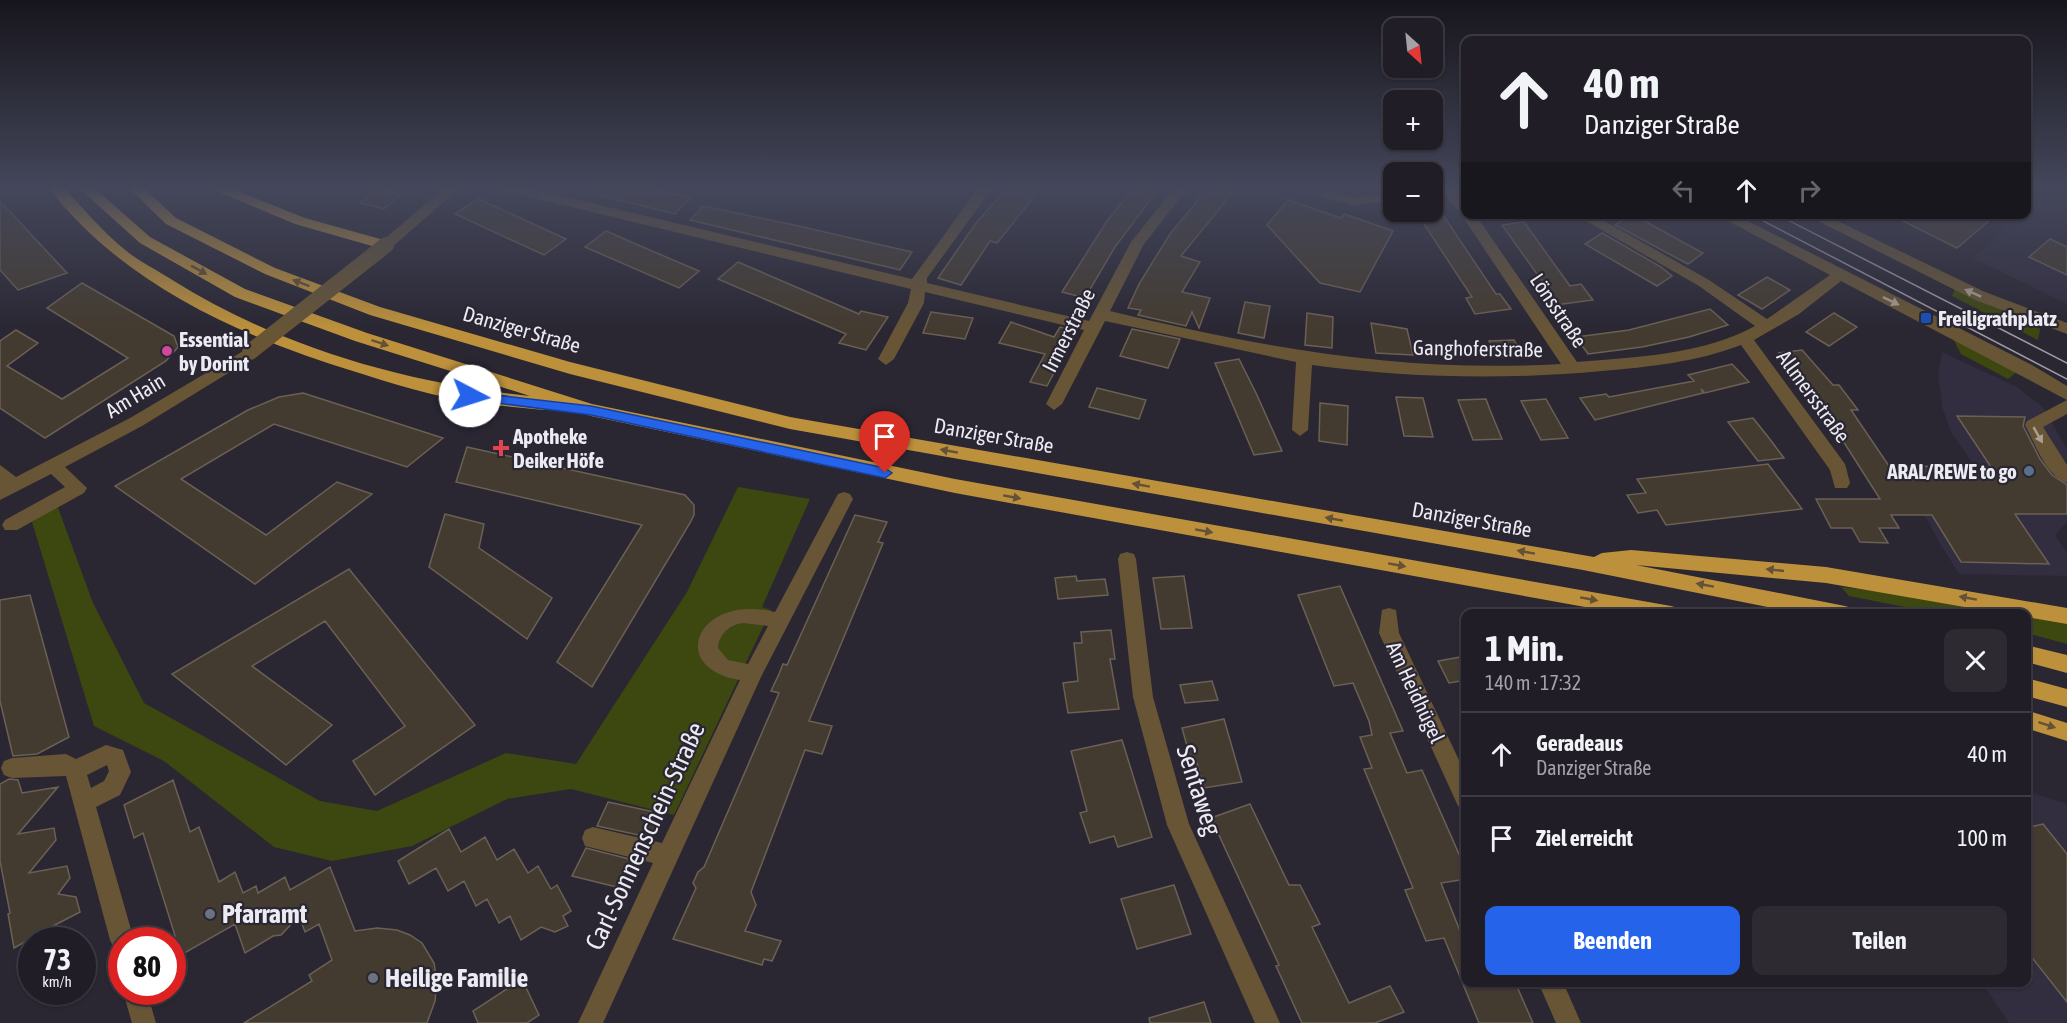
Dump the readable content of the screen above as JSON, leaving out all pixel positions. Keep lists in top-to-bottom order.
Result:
{
  "streets": {
    "highway": ["Danziger Straße"],
    "street": [
      "Lönsstraße",
      "Irmerstraße",
      "Ganghoferstraße",
      "Am Hain",
      "Allmersstraße",
      "Am Heidhügel",
      "Sentaweg",
      "Carl-Sonnenschein-Straße"
    ]
  },
  "crossings": [
    ["Lönsstraße", "Ganghoferstraße"],
    ["Irmerstraße", "Ganghoferstraße"],
    ["Ganghoferstraße", "Allmersstraße"]
  ],
  "places": {
    "transit": ["Freiligrathplatz"],
    "other": [
      "Essential by Dorint",
      "ARAL/REWE to go",
      "Pfarramt",
      "Heilige Familie"
    ],
    "health": ["Apotheke Deiker Höfe"]
  },
  "north": "bottom right",
  "page": {
    "map_buttons": ["+", "−"],
    "turn": ["40 m", "Danziger Straße"],
    "heading": ["1 Min.", "140 m · 17:32"],
    "list": [
      {
        "name": "Geradeaus",
        "note": "Danziger Straße",
        "value": "40 m"
      },
      {
        "name": "Ziel erreicht",
        "value": "100 m"
      }
    ],
    "buttons": ["Beenden", "Teilen"],
    "speed": "73 km/h",
    "limit": "80"
  }
}
